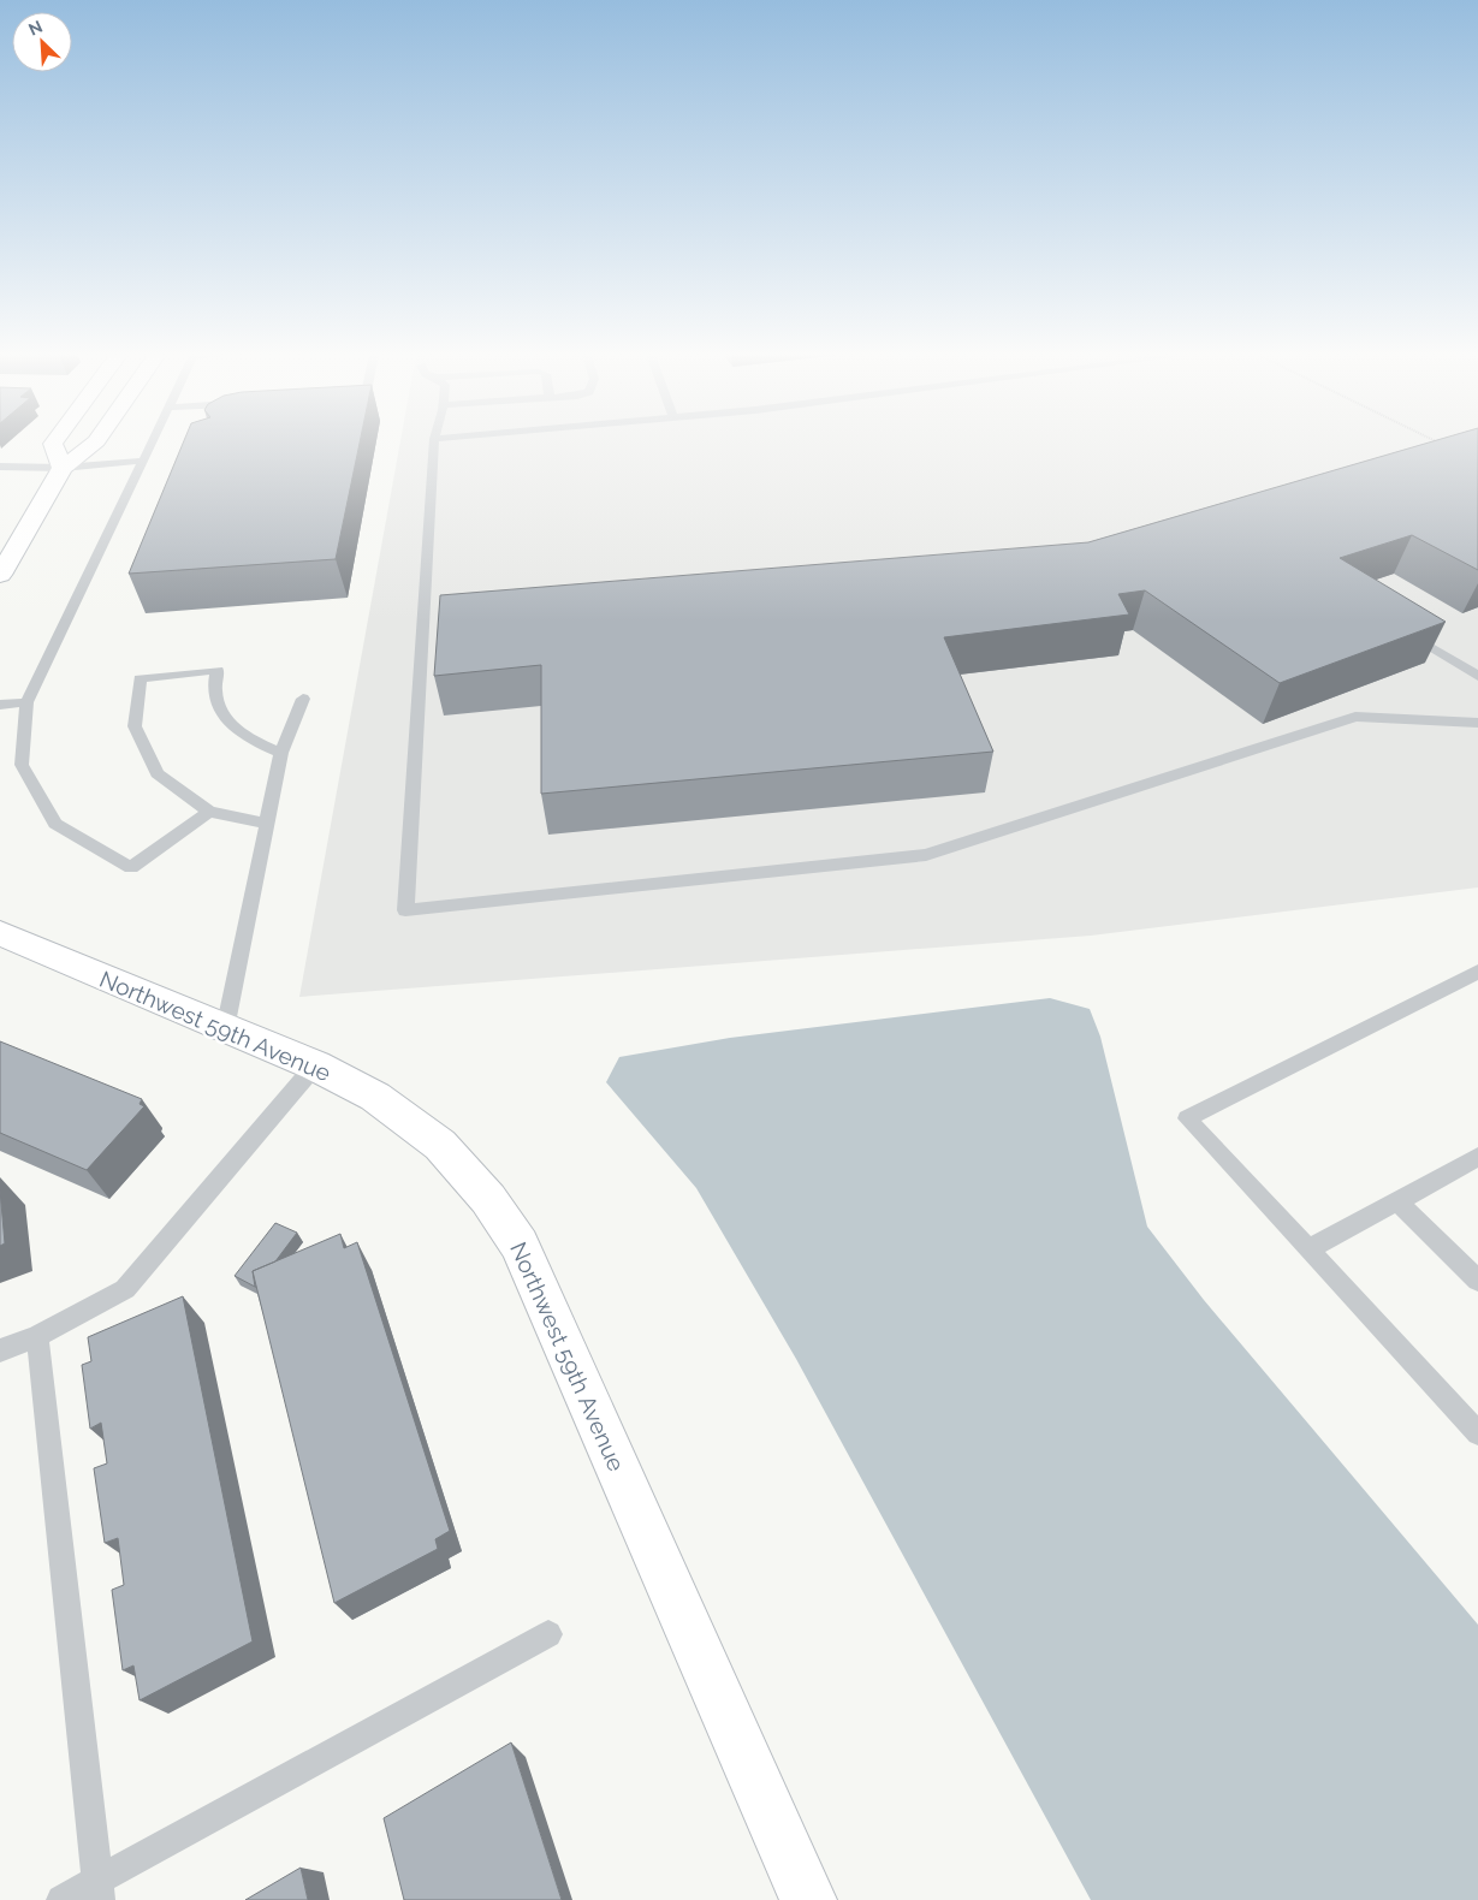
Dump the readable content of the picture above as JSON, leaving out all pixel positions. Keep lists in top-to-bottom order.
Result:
{
  "streets": {
    "street": ["Northwest 59th Avenue"]
  },
  "north": "top left"
}
